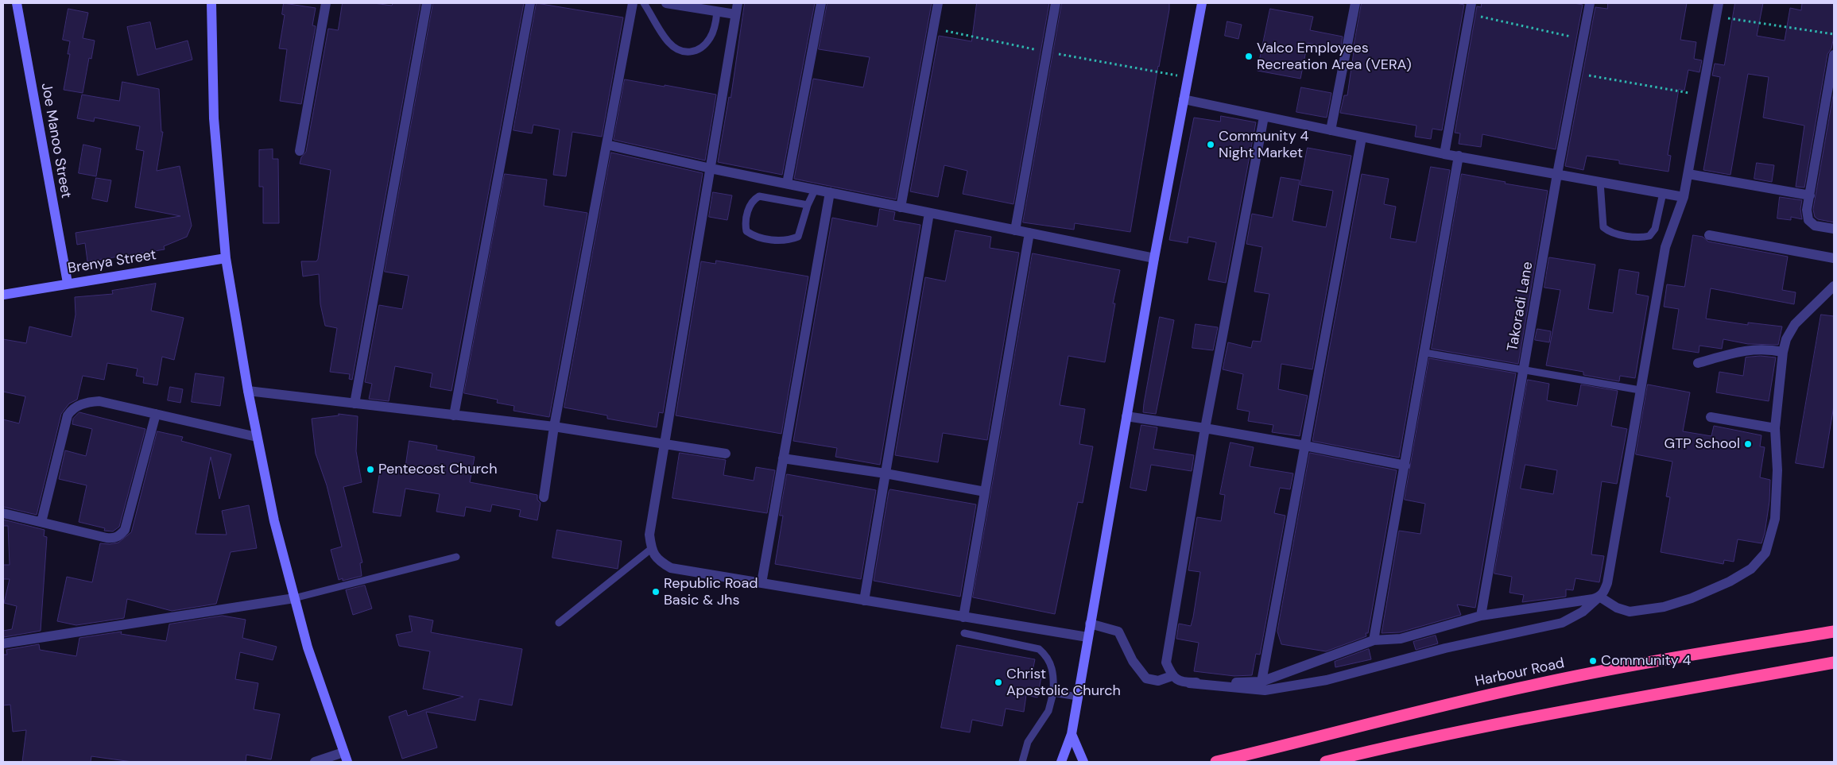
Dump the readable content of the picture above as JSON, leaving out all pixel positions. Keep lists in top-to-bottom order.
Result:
{
  "streets": {
    "highway": ["Harbour Road"],
    "street": ["Joe Manoo Street", "Brenya Street", "Takoradi Lane"]
  },
  "crossings": [
    ["Joe Manoo Street", "Brenya Street"]
  ],
  "places": [
    "Valco Employees Recreation Area (VERA)",
    "Community 4 Night Market",
    "GTP School",
    "Pentecost Church",
    "Republic Road Basic & Jhs",
    "Community 4",
    "Christ Apostolic Church"
  ]
}
